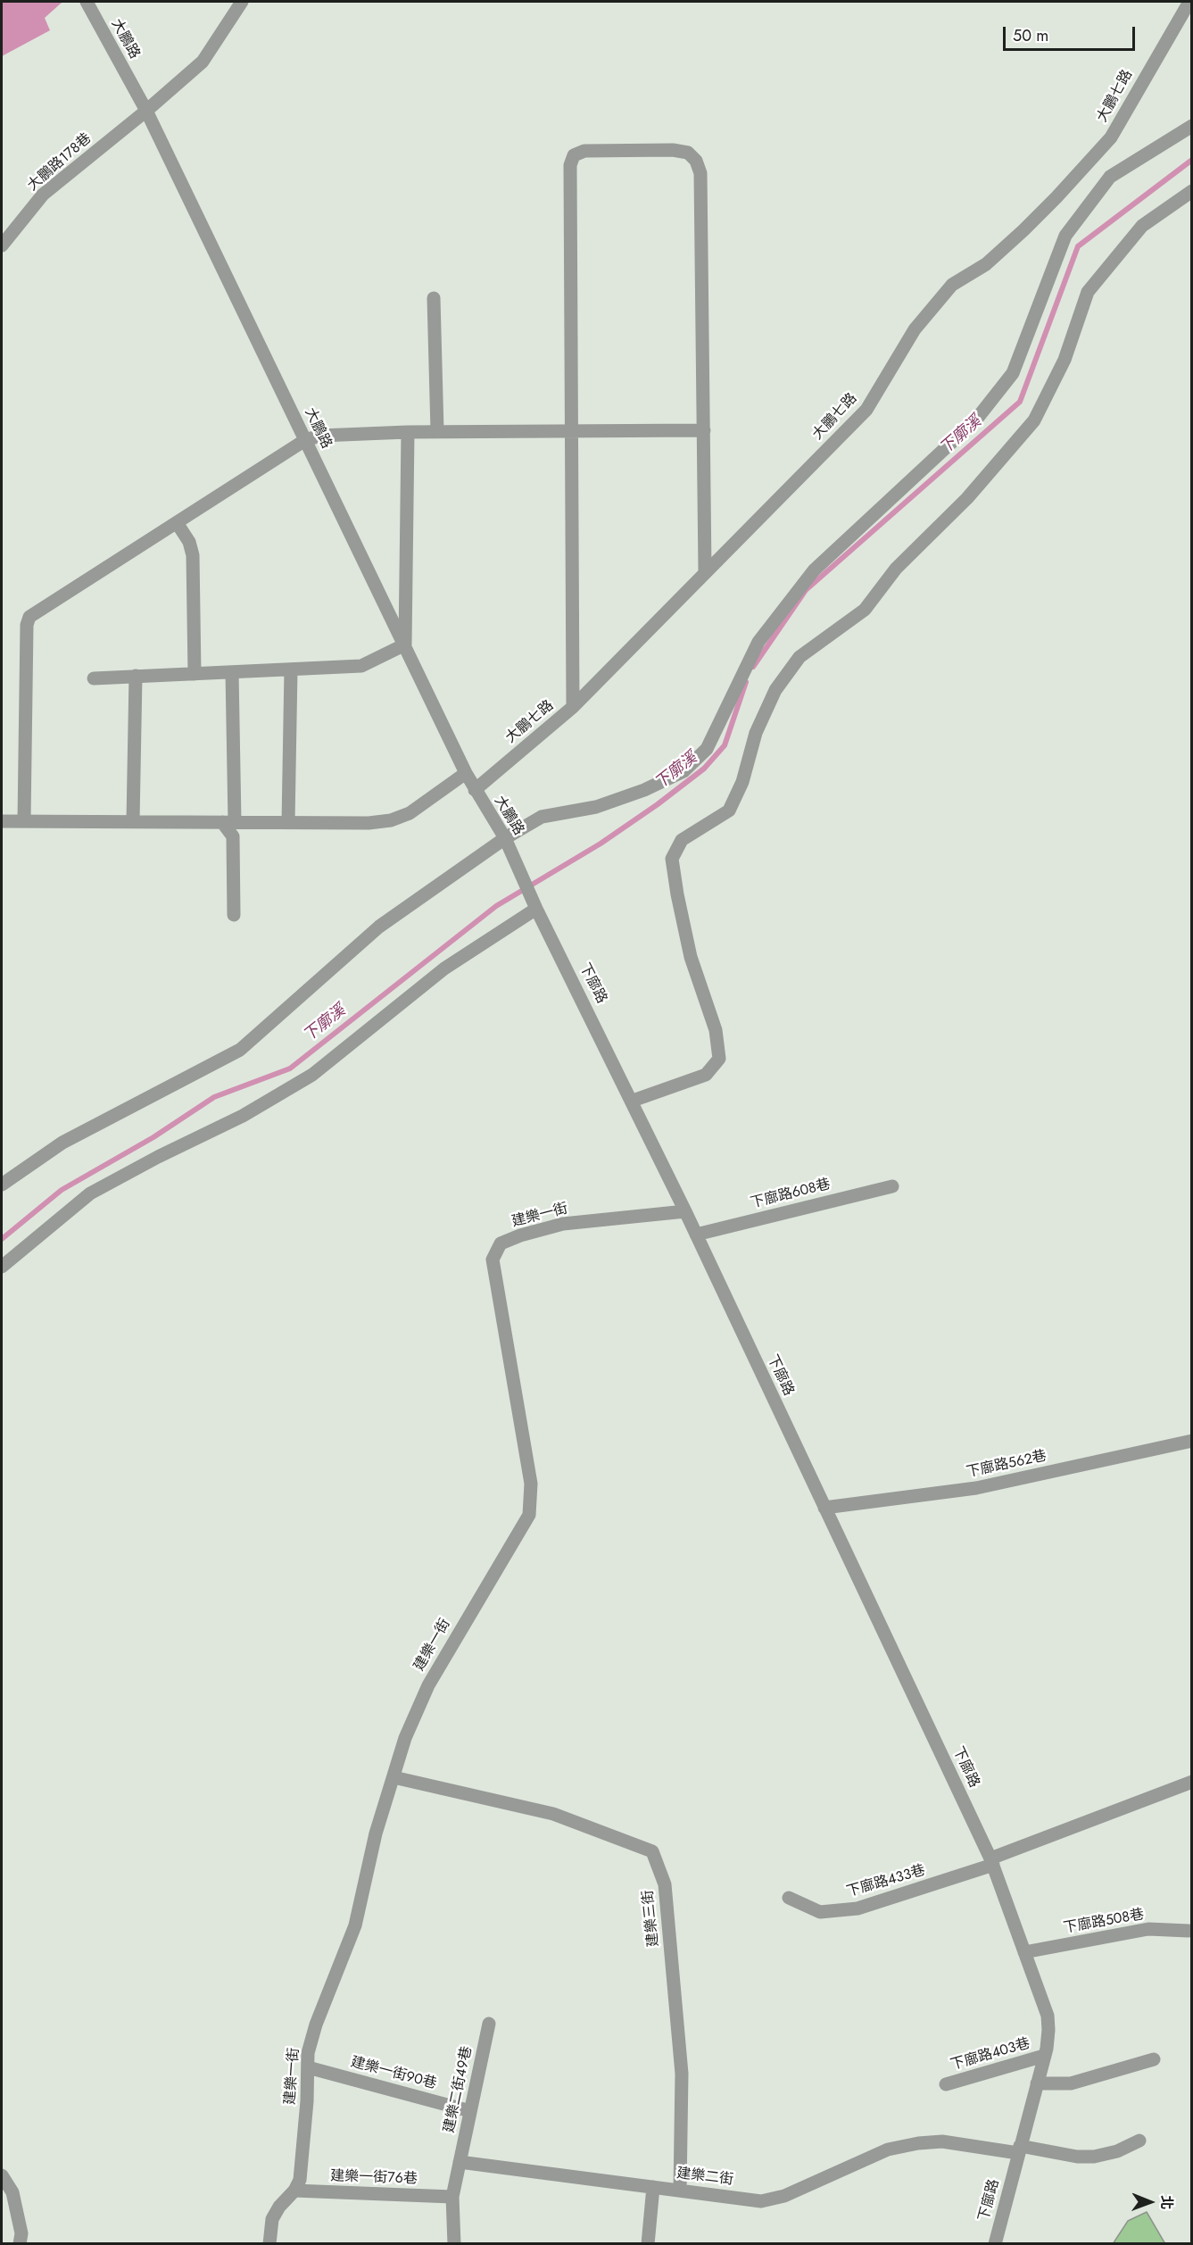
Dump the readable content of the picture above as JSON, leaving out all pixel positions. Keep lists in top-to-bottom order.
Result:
{
  "streets": {
    "street": [
      "大鵬路",
      "大鵬七路",
      "大鵬路178巷",
      "下廍路",
      "下廍路608巷",
      "建樂一街",
      "下廍路562巷",
      "下廍路433巷",
      "建樂三街",
      "下廍路508巷",
      "下廍路403巷",
      "建樂一街90巷",
      "建樂二街49巷",
      "建樂二街",
      "建樂一街76巷"
    ]
  },
  "crossings": [
    ["大鵬路", "大鵬七路"],
    ["大鵬路", "大鵬路178巷"],
    ["大鵬路", "下廍路"],
    ["下廍路", "下廍路608巷"],
    ["下廍路", "建樂一街"],
    ["下廍路", "下廍路562巷"],
    ["下廍路", "下廍路433巷"],
    ["下廍路", "下廍路508巷"],
    ["下廍路", "下廍路403巷"],
    ["下廍路", "建樂二街"],
    ["建樂一街", "建樂三街"],
    ["建樂一街", "建樂一街90巷"],
    ["建樂一街", "建樂一街76巷"],
    ["建樂三街", "建樂二街"],
    ["建樂一街90巷", "建樂二街49巷"],
    ["建樂二街49巷", "建樂二街"]
  ],
  "water": ["下廓溪"],
  "scale_bar": "50 m",
  "north": "right"
}
